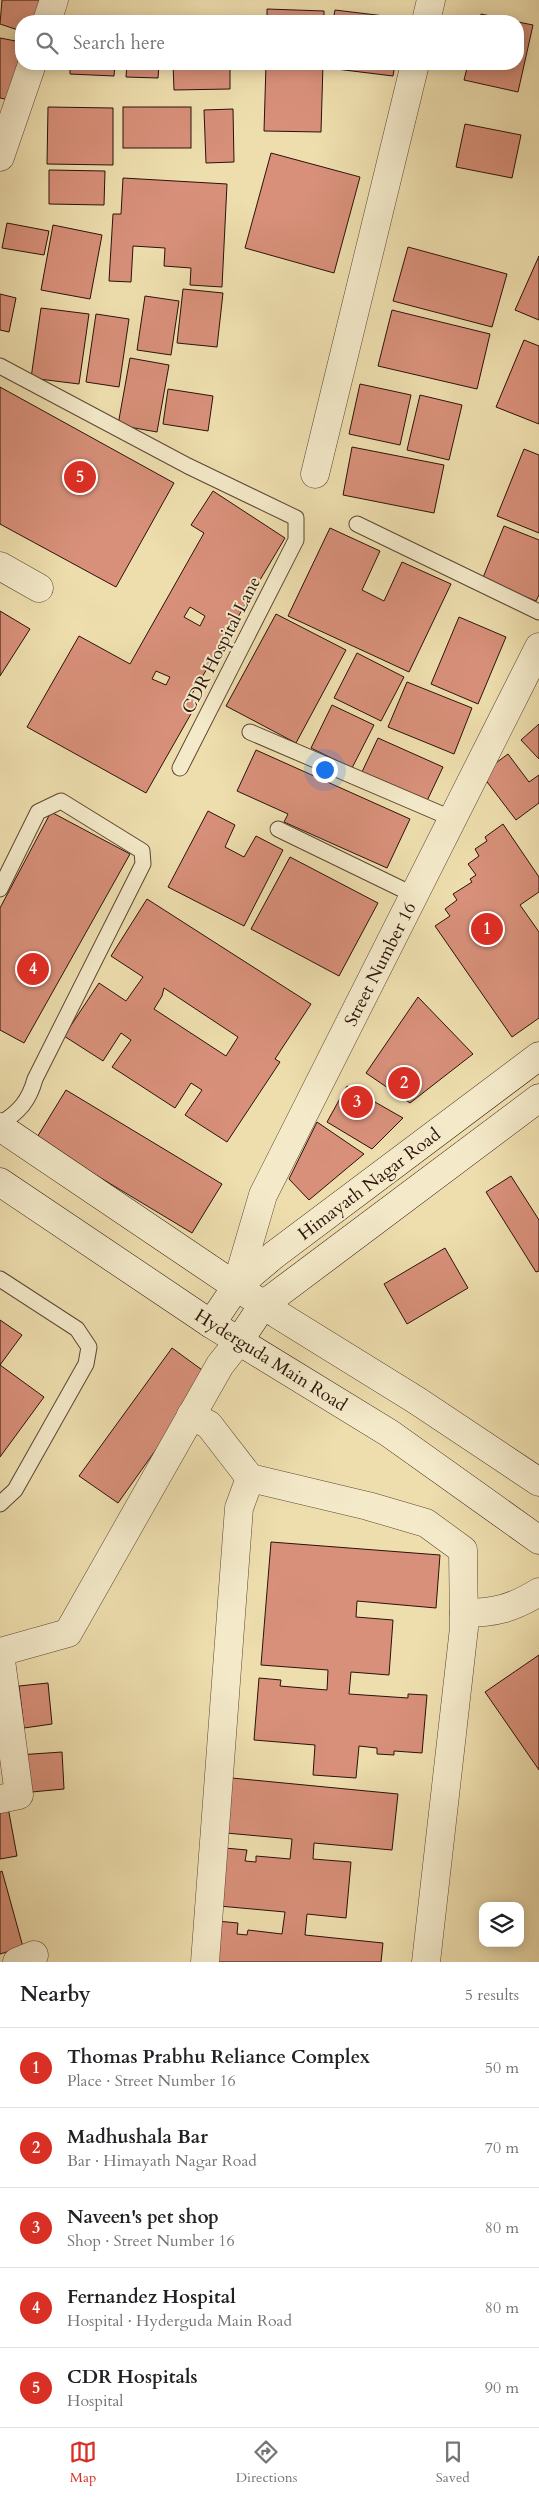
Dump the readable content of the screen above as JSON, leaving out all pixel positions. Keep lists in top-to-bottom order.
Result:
{
  "streets": {
    "street": ["Street Number 16", "Himayath Nagar Road", "Hyderguda Main Road"],
    "lane": ["CDR Hospital Lane"]
  },
  "crossings": [
    ["Street Number 16", "Himayath Nagar Road"],
    ["Himayath Nagar Road", "Hyderguda Main Road"]
  ],
  "page": {
    "search": "Search here",
    "pins": [
      "5",
      "1",
      "4",
      "2",
      "3"
    ],
    "heading": ["Nearby", "5 results"],
    "list": [
      {
        "mark": "1",
        "name": "Thomas Prabhu Reliance Complex",
        "note": "Place · Street Number 16",
        "value": "50 m"
      },
      {
        "mark": "2",
        "name": "Madhushala Bar",
        "note": "Bar · Himayath Nagar Road",
        "value": "70 m"
      },
      {
        "mark": "3",
        "name": "Naveen's pet shop",
        "note": "Shop · Street Number 16",
        "value": "80 m"
      },
      {
        "mark": "4",
        "name": "Fernandez Hospital",
        "note": "Hospital · Hyderguda Main Road",
        "value": "80 m"
      },
      {
        "mark": "5",
        "name": "CDR Hospitals",
        "note": "Hospital",
        "value": "90 m"
      }
    ],
    "nav": ["Map", "Directions", "Saved"]
  }
}
